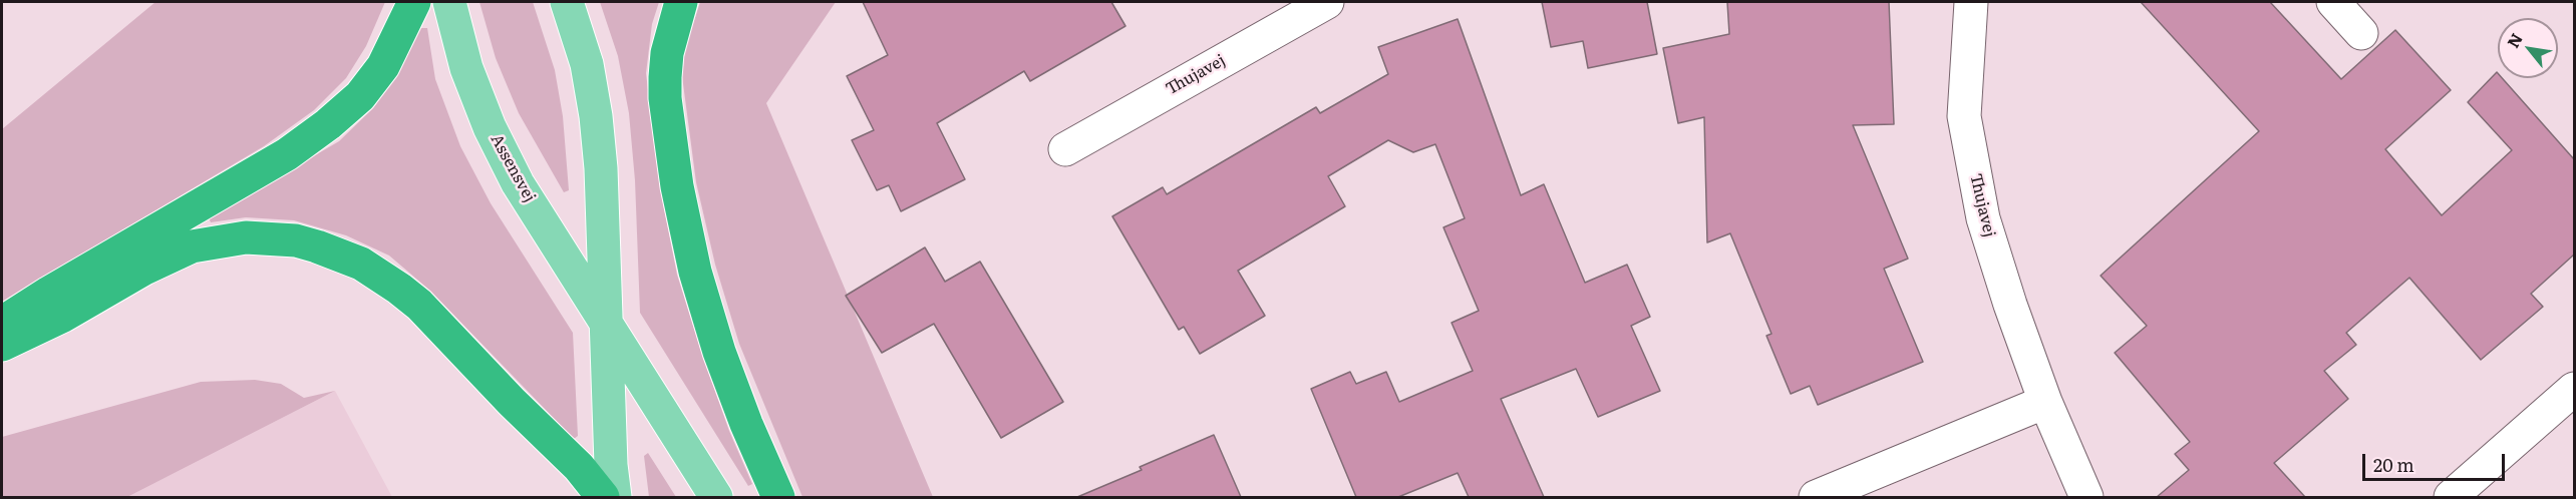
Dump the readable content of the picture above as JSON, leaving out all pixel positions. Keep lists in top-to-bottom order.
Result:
{
  "streets": {
    "main road": ["Assensvej"],
    "street": ["Thujavej"]
  },
  "scale_bar": "20 m",
  "north": "top left"
}
